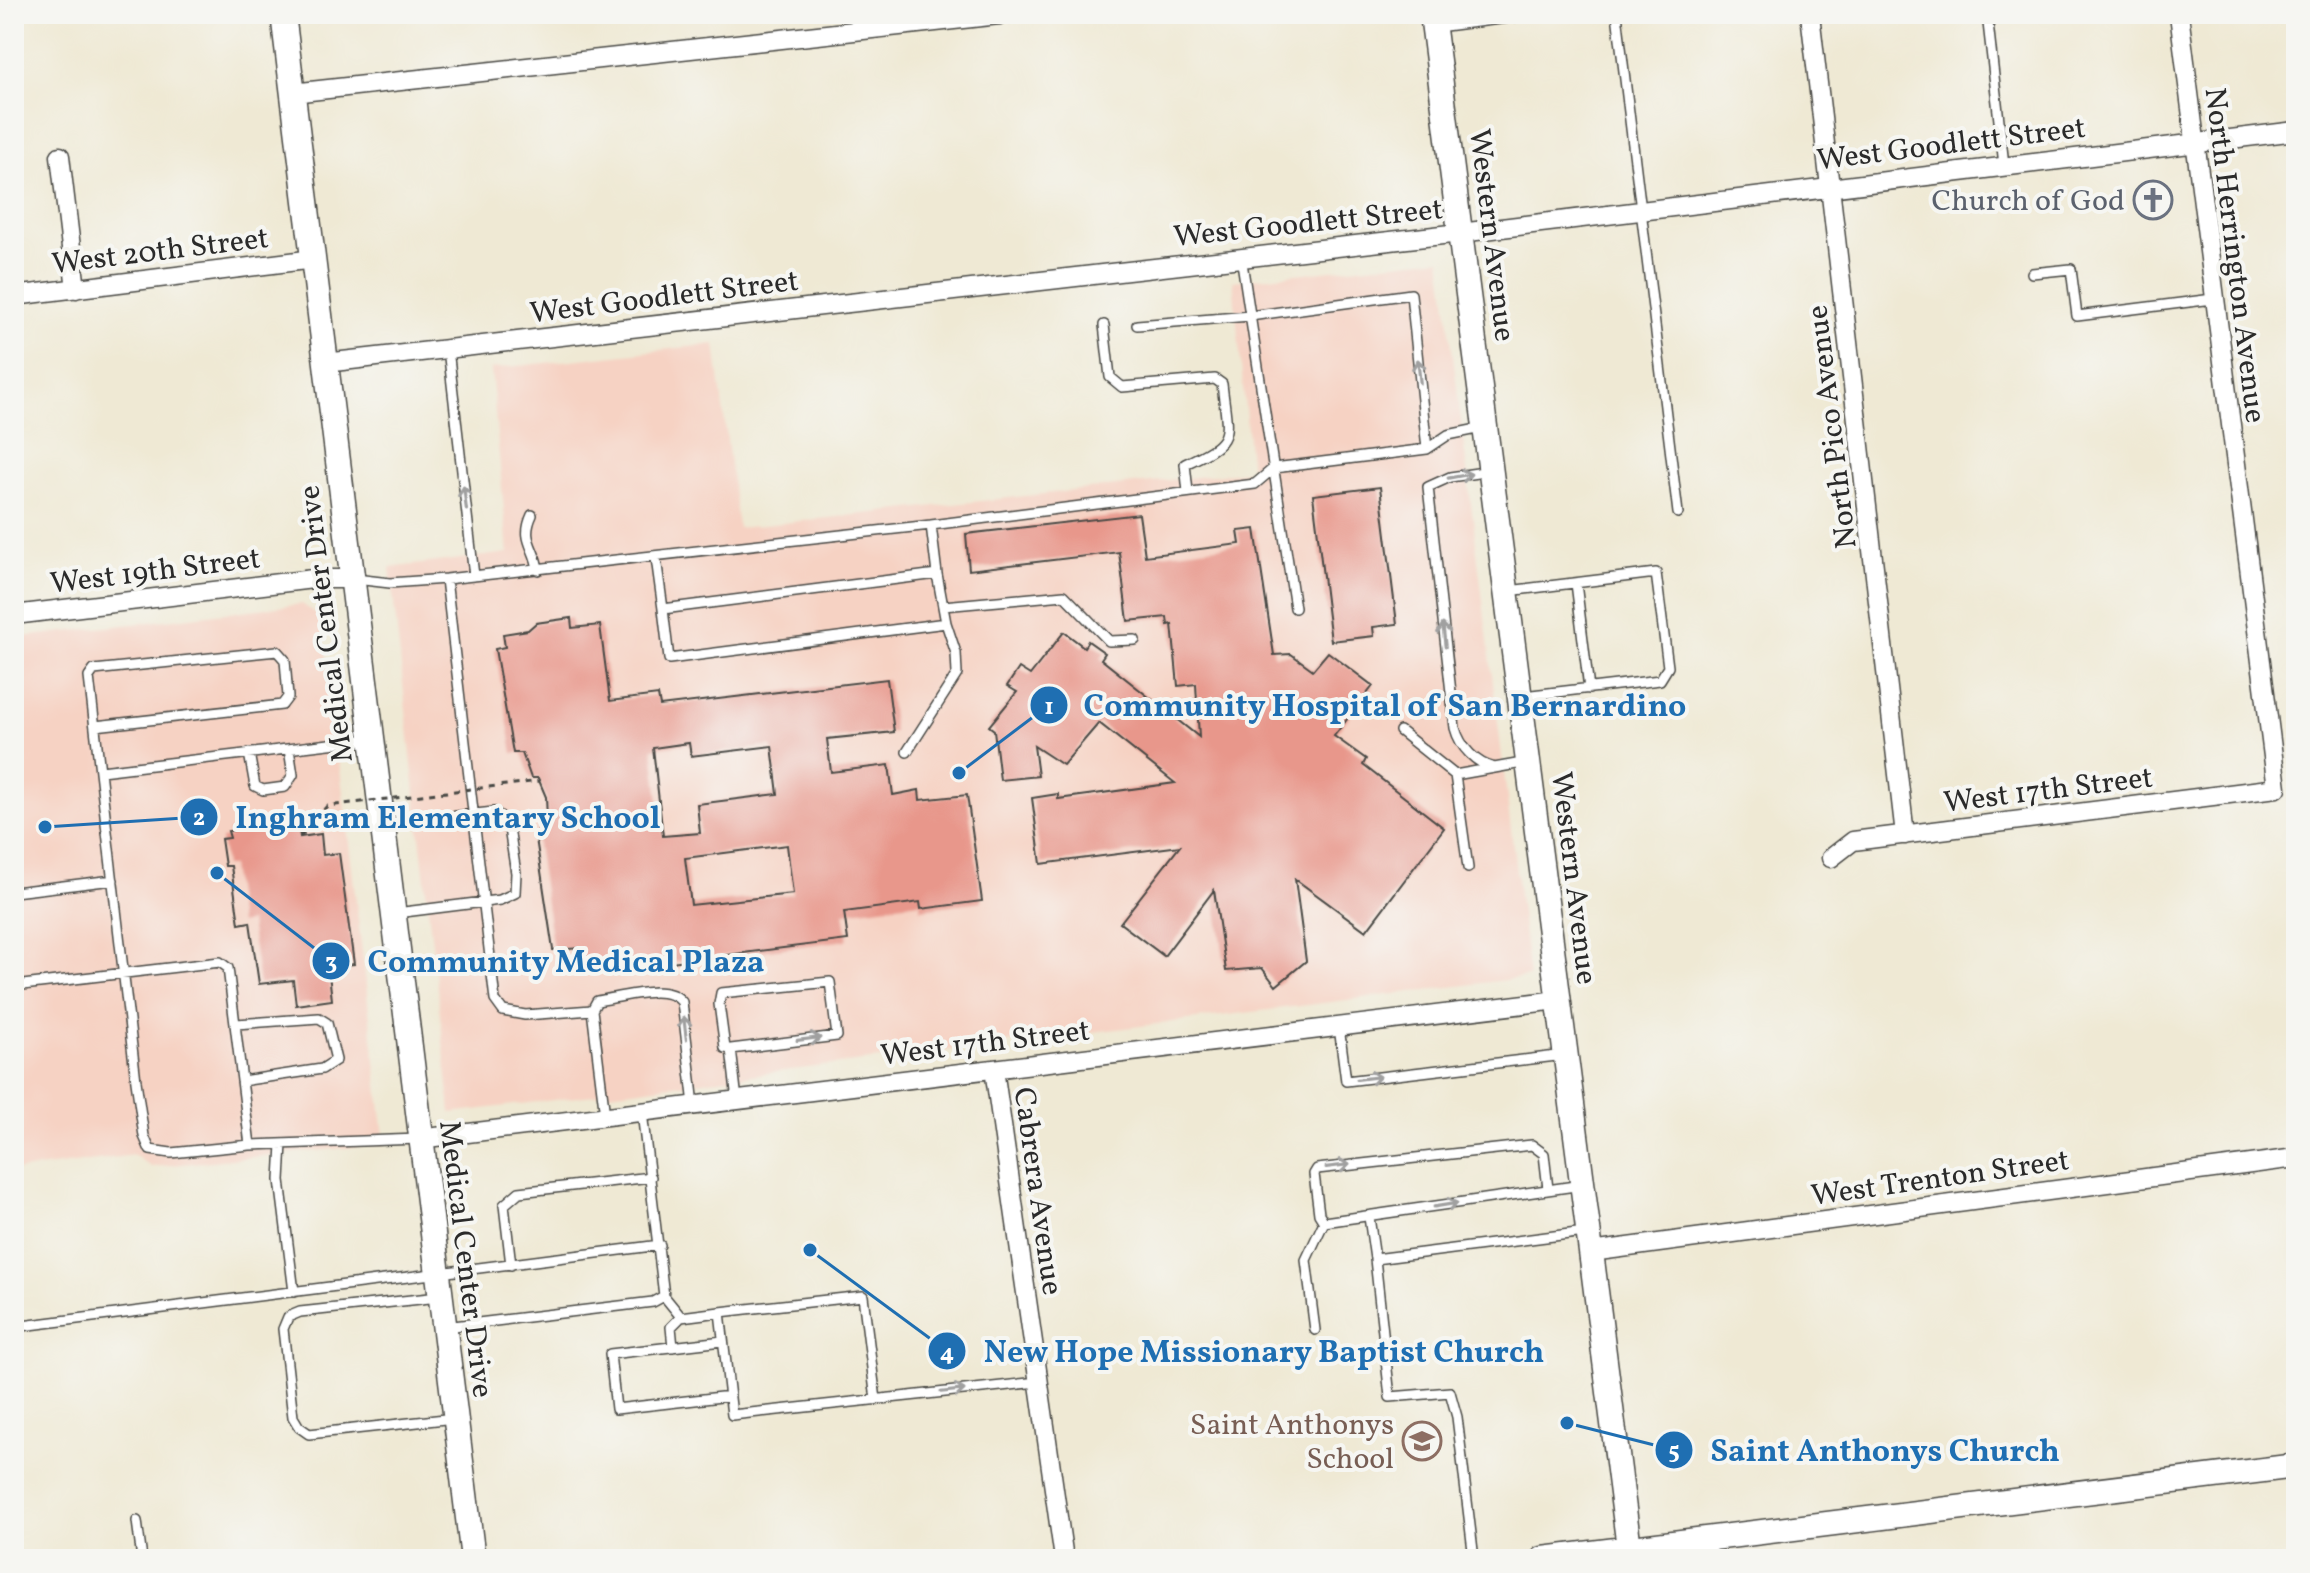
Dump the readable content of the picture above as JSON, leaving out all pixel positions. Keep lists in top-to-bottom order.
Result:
{
  "streets": {
    "street": [
      "West Goodlett Street",
      "Western Avenue",
      "West 20th Street",
      "North Herrington Avenue",
      "North Pico Avenue",
      "West 19th Street",
      "Medical Center Drive",
      "West 17th Street",
      "West Trenton Street",
      "Cabrera Avenue"
    ]
  },
  "crossings": [
    ["West Goodlett Street", "Western Avenue"],
    ["West Goodlett Street", "North Herrington Avenue"],
    ["West Goodlett Street", "North Pico Avenue"],
    ["West Goodlett Street", "Medical Center Drive"],
    ["Western Avenue", "West 17th Street"],
    ["Western Avenue", "West Trenton Street"],
    ["West 20th Street", "Medical Center Drive"],
    ["North Herrington Avenue", "West 17th Street"],
    ["North Pico Avenue", "West 17th Street"],
    ["West 19th Street", "Medical Center Drive"],
    ["Medical Center Drive", "West 17th Street"],
    ["West 17th Street", "Cabrera Avenue"]
  ],
  "places": {
    "church": ["Church of God"],
    "other": [
      "Community Hospital of San Bernardino",
      "Inghram Elementary School",
      "Community Medical Plaza",
      "New Hope Missionary Baptist Church",
      "Saint Anthonys Church"
    ],
    "school or university": ["Saint Anthonys School"]
  }
}
